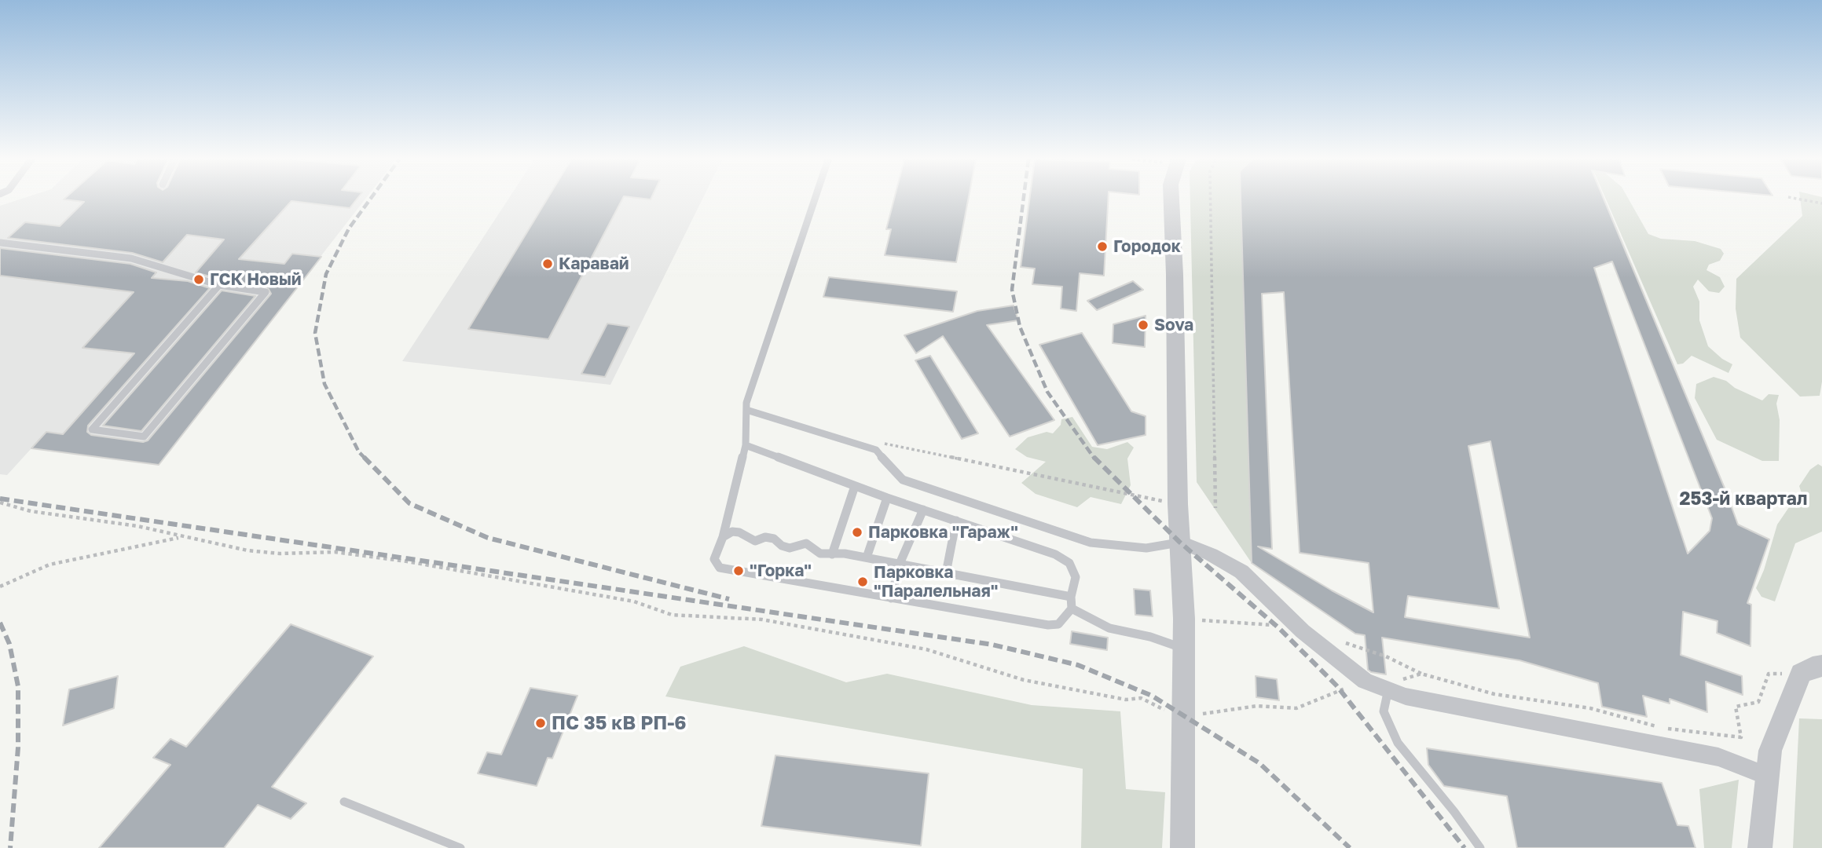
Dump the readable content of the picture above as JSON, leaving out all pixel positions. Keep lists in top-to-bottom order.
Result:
{
  "districts": ["253-й квартал"],
  "places": [
    "Городок",
    "Каравай",
    "ГСК Новый",
    "Sova",
    "Парковка \"Гараж\"",
    "\"Горка\"",
    "Парковка \"Паралельная\"",
    "ПС 35 кВ РП-6"
  ]
}
